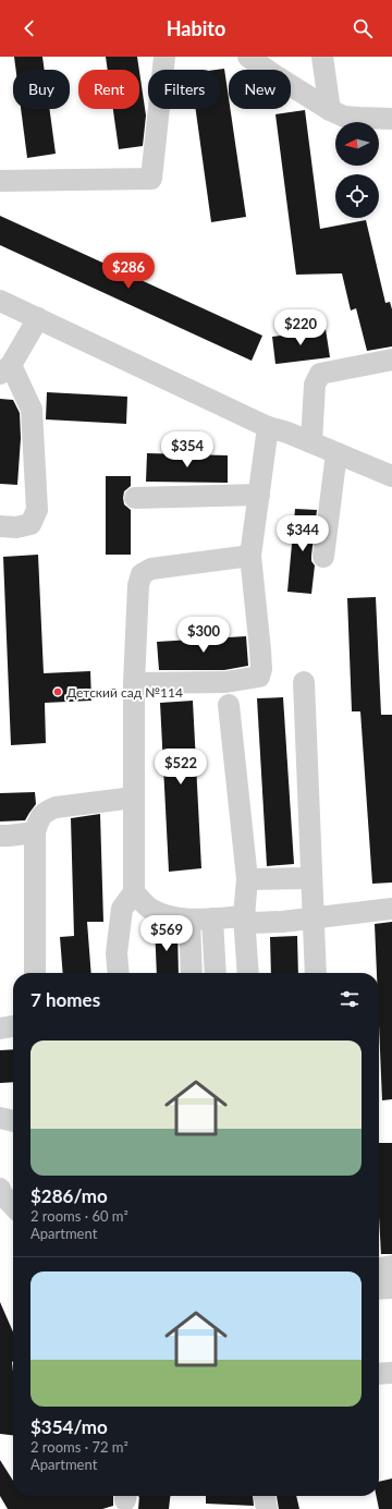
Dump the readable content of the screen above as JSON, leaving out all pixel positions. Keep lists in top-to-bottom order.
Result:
{
  "places": ["Детский сад №114"],
  "north": "left",
  "page": {
    "header": "Habito",
    "chip": [
      "Buy",
      "Rent",
      "Filters",
      "New"
    ],
    "price": [
      "$286",
      "$220",
      "$354",
      "$344",
      "$300",
      "$522",
      "$569"
    ],
    "heading": "7 homes",
    "list": [
      {
        "name": "$286/mo",
        "note": "2 rooms · 60 m² · Apartment"
      },
      {
        "name": "$354/mo",
        "note": "2 rooms · 72 m² · Apartment"
      }
    ]
  }
}
